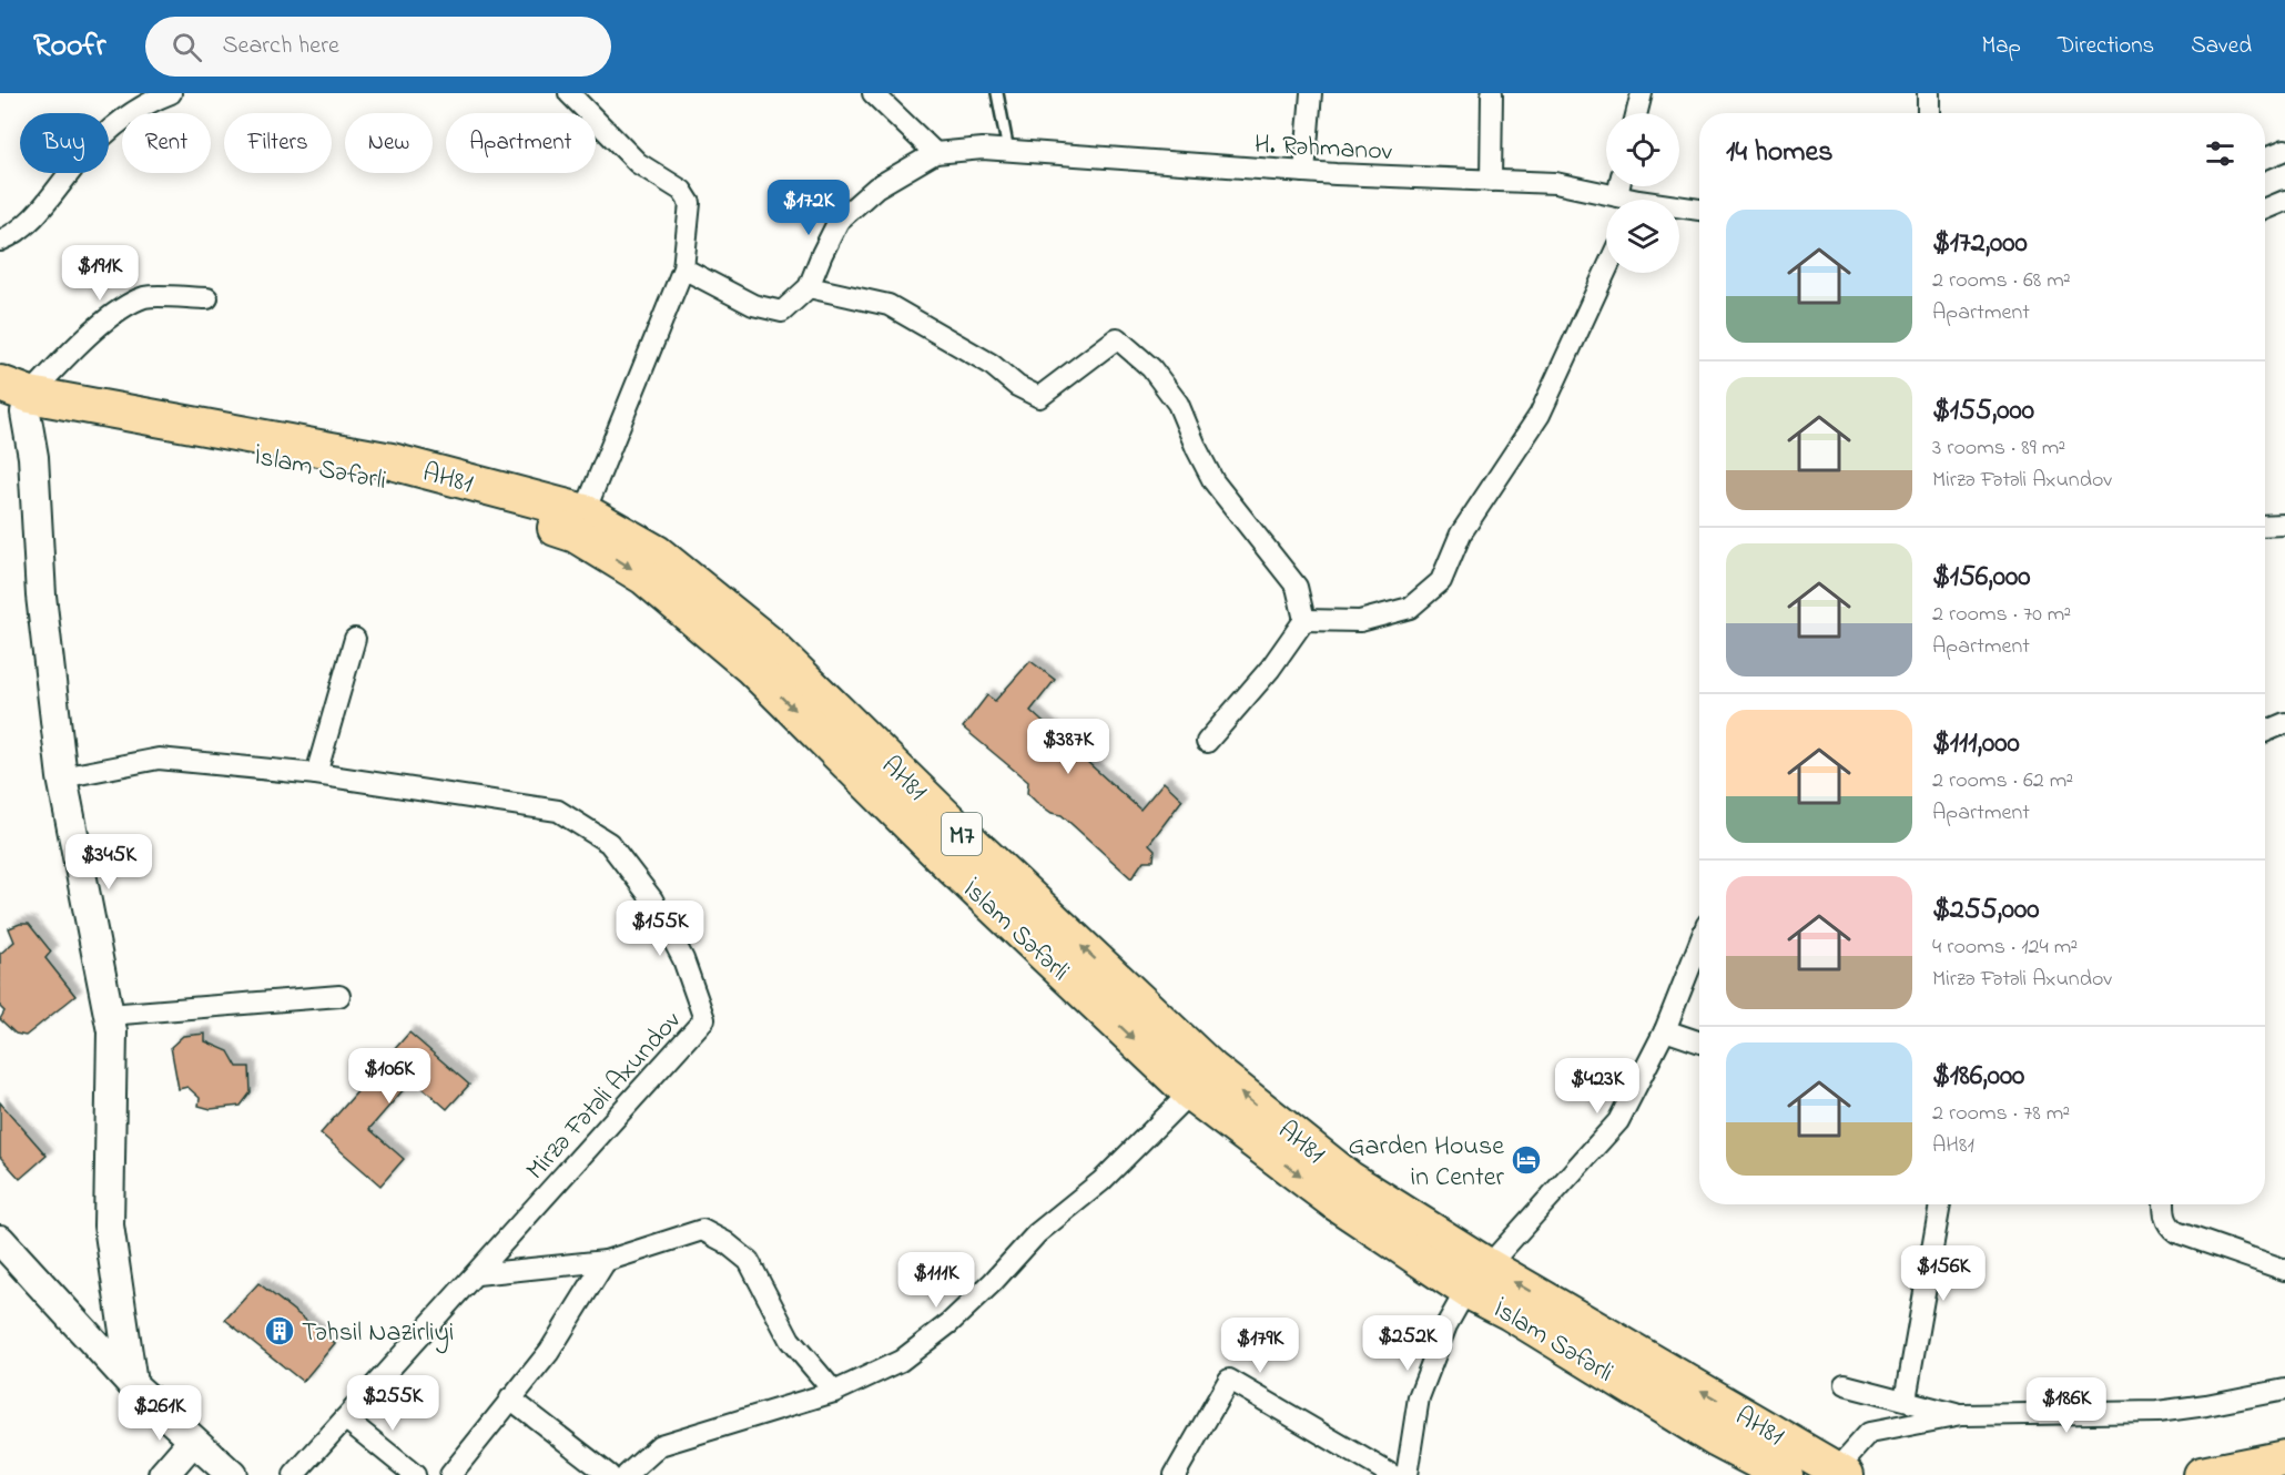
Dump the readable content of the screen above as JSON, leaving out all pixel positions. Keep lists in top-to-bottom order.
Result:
{
  "streets": {
    "highway": ["İslam Səfərli", "AH81", "M7"],
    "street": ["H. Rəhmanov", "Mirzə Fətəli Axundov"]
  },
  "crossings": [
    ["İslam Səfərli", "AH81"]
  ],
  "places": {
    "hotel": ["Garden House in Center"],
    "building": ["Təhsil Nazirliyi"]
  },
  "page": {
    "header": "Roofr",
    "search": "Search here",
    "nav": ["Map", "Directions", "Saved"],
    "chip": [
      "Buy",
      "Rent",
      "Filters",
      "New",
      "Apartment"
    ],
    "heading": "14 homes",
    "price": [
      "$172K",
      "$191K",
      "$387K",
      "$345K",
      "$155K",
      "$106K",
      "$423K",
      "$156K",
      "$111K",
      "$252K",
      "$179K",
      "$255K",
      "$186K",
      "$261K"
    ],
    "list": [
      {
        "name": "$172,000",
        "note": "2 rooms · 68 m² · Apartment"
      },
      {
        "name": "$155,000",
        "note": "3 rooms · 89 m² · Mirzə Fətəli Axundov"
      },
      {
        "name": "$156,000",
        "note": "2 rooms · 70 m² · Apartment"
      },
      {
        "name": "$111,000",
        "note": "2 rooms · 62 m² · Apartment"
      },
      {
        "name": "$255,000",
        "note": "4 rooms · 124 m² · Mirzə Fətəli Axundov"
      },
      {
        "name": "$186,000",
        "note": "2 rooms · 78 m² · AH81"
      }
    ]
  }
}
